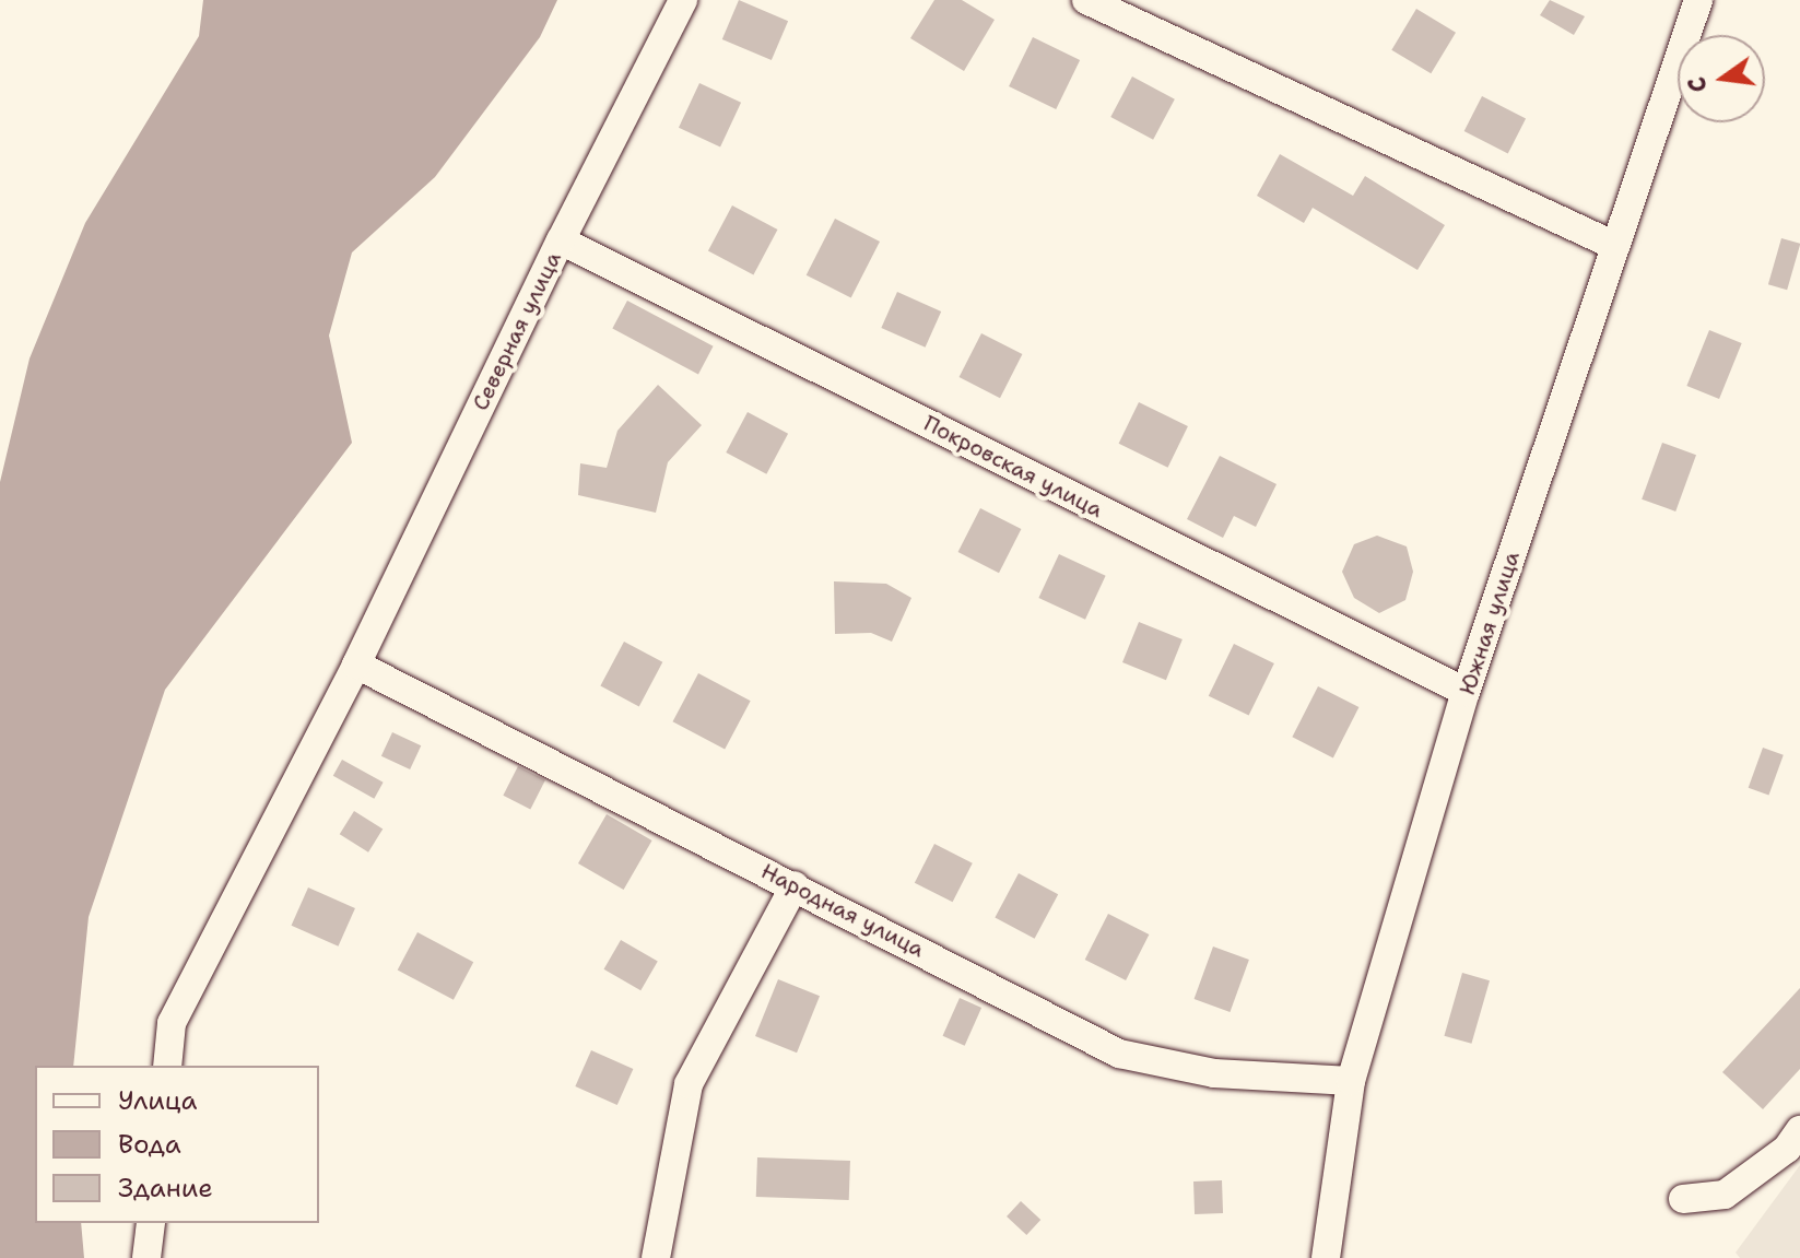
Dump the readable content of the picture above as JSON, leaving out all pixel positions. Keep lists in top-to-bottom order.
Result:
{
  "streets": {
    "street": [
      "Северная улица",
      "Покровская улица",
      "Южная улица",
      "Народная улица"
    ]
  },
  "crossings": [
    ["Северная улица", "Покровская улица"],
    ["Северная улица", "Народная улица"],
    ["Покровская улица", "Южная улица"],
    ["Южная улица", "Народная улица"]
  ],
  "legend": ["Улица", "Вода", "Здание"],
  "north": "left"
}
